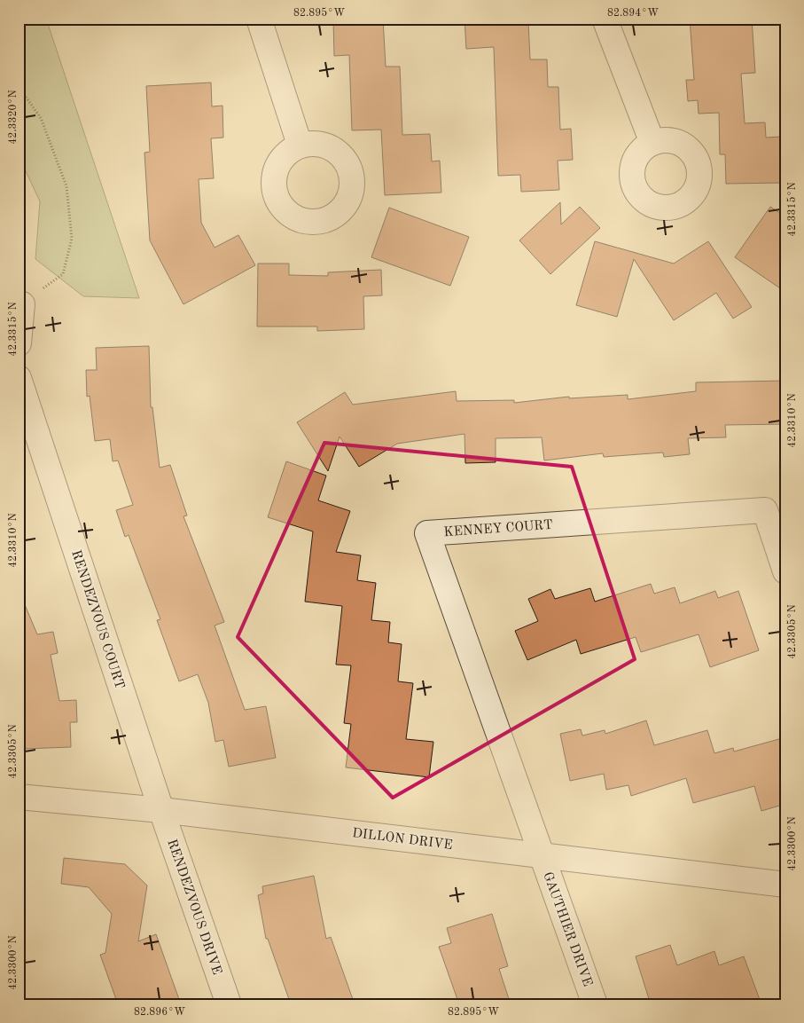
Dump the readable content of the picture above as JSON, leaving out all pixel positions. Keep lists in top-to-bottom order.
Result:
{
  "streets": {
    "street": [
      "KENNEY COURT",
      "RENDEZVOUS COURT",
      "DILLON DRIVE",
      "RENDEZVOUS DRIVE",
      "GAUTHIER DRIVE"
    ]
  },
  "crossings": [
    ["KENNEY COURT", "DILLON DRIVE"],
    ["KENNEY COURT", "GAUTHIER DRIVE"],
    ["RENDEZVOUS COURT", "DILLON DRIVE"],
    ["RENDEZVOUS COURT", "RENDEZVOUS DRIVE"],
    ["DILLON DRIVE", "RENDEZVOUS DRIVE"],
    ["DILLON DRIVE", "GAUTHIER DRIVE"]
  ],
  "coordinates": [
    "82.895°W",
    "82.894°W",
    "42.3320°N",
    "42.3315°N",
    "42.3310°N",
    "42.3305°N",
    "42.3300°N",
    "82.896°W"
  ]
}
